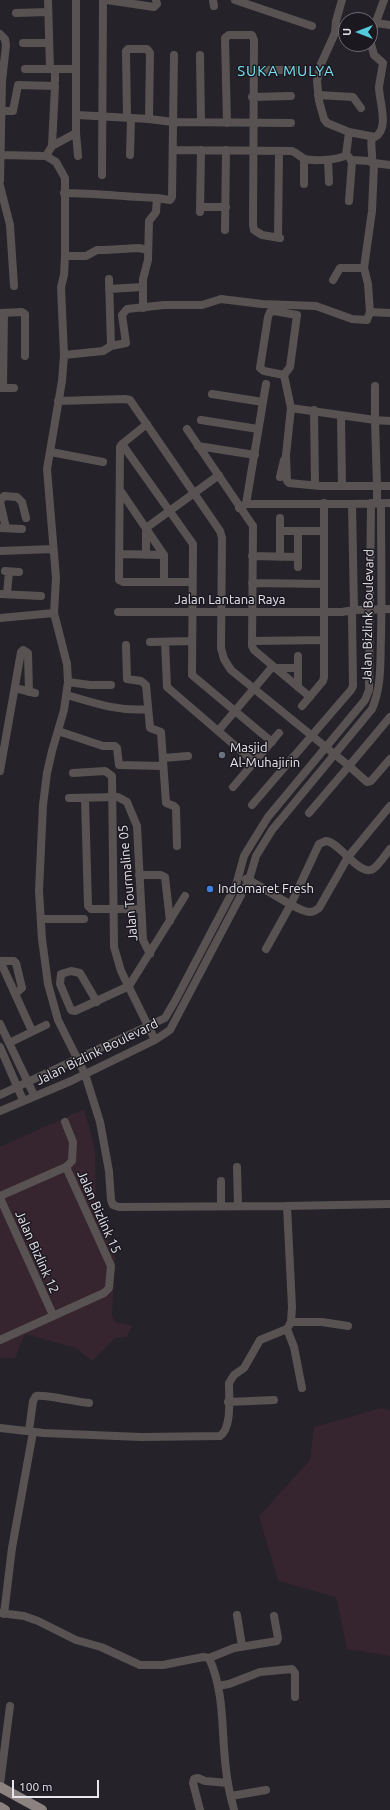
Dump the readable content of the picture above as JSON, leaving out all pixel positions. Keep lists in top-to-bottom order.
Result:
{
  "streets": {
    "street": [
      "Jalan Lantana Raya",
      "Jalan Bizlink Boulevard",
      "Jalan Tourmaline 05",
      "Jalan Bizlink 15",
      "Jalan Bizlink 12"
    ]
  },
  "crossings": [
    ["Jalan Lantana Raya", "Jalan Bizlink Boulevard"],
    ["Jalan Bizlink 15", "Jalan Bizlink 12"]
  ],
  "districts": ["SUKA MULYA"],
  "places": ["Masjid Al-Muhajirin", "Indomaret Fresh"],
  "scale_bar": "100 m",
  "north": "left"
}
